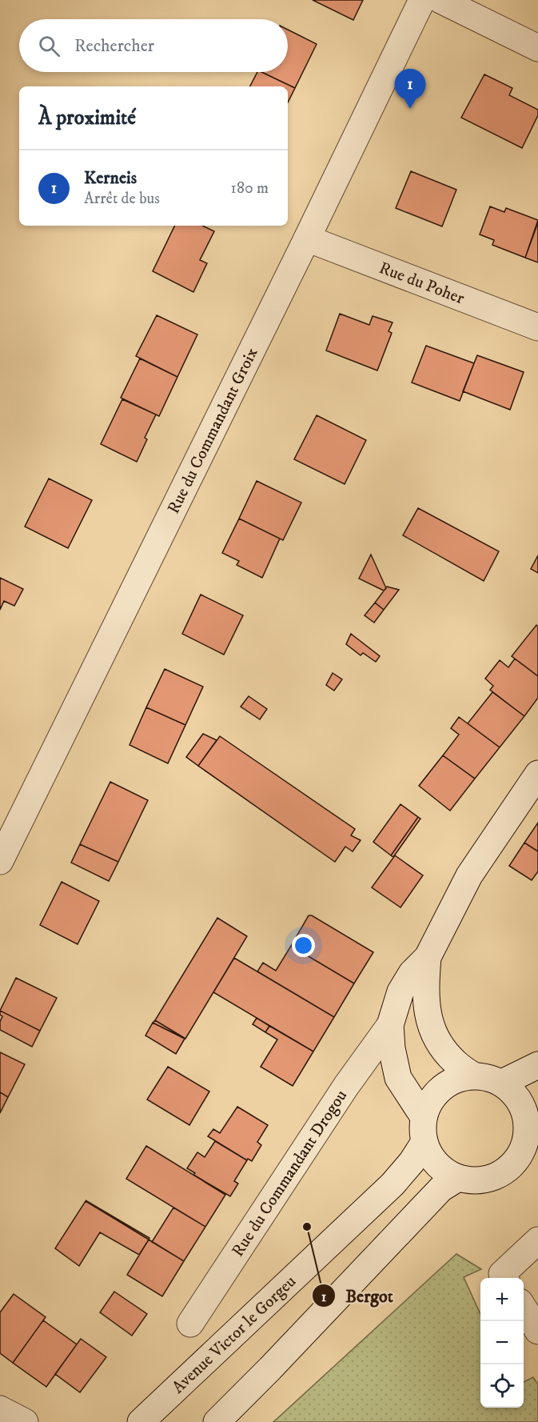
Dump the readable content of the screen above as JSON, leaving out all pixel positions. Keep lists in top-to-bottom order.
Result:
{
  "streets": {
    "street": [
      "Rue du Poher",
      "Rue du Commandant Groix",
      "Rue du Commandant Drogou",
      "Avenue Victor le Gorgeu"
    ]
  },
  "crossings": [
    ["Rue du Poher", "Rue du Commandant Groix"]
  ],
  "places": ["Bergot"],
  "page": {
    "search": "Rechercher",
    "pins": "1",
    "heading": "À proximité",
    "list": [
      {
        "mark": "1",
        "name": "Kerneis",
        "note": "Arrêt de bus",
        "value": "180 m"
      }
    ],
    "map_buttons": ["+", "−"]
  }
}
